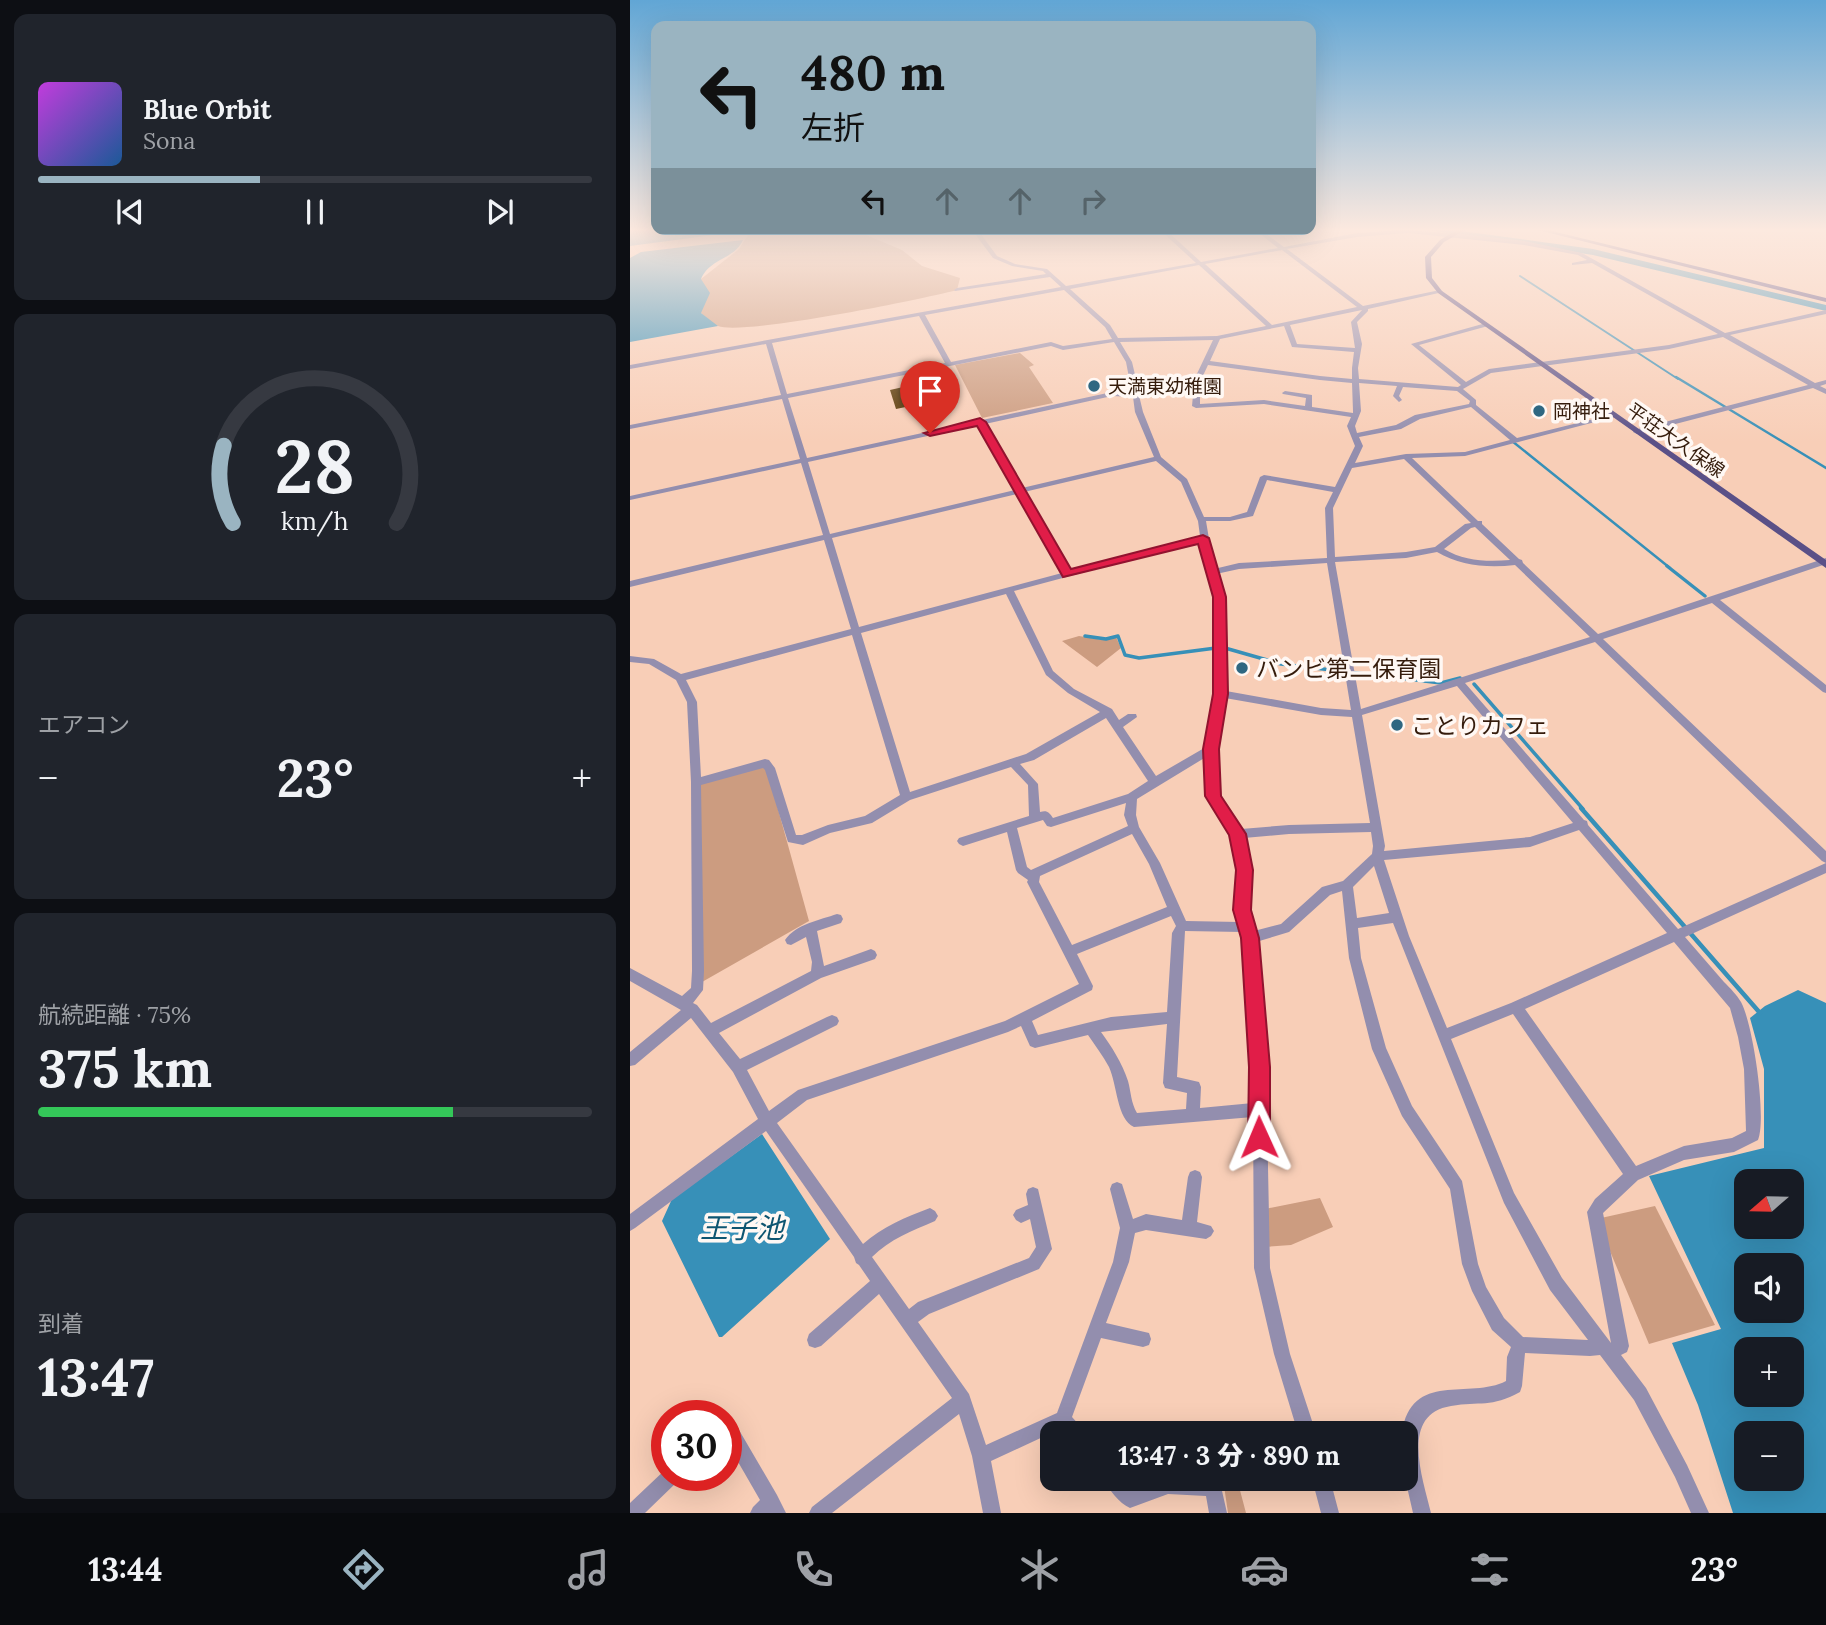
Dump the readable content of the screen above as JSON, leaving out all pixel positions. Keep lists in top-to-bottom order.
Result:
{
  "streets": {
    "main road": ["平荘大久保線"]
  },
  "water": ["王子池"],
  "places": [
    "天満東幼稚園",
    "岡神社",
    "バンビ第二保育園",
    "ことりカフェ"
  ],
  "north": "left",
  "page": {
    "turn": ["480 m", "左折"],
    "song": ["Blue Orbit", "Sona"],
    "tile": [
      "エアコン",
      ["航続距離 · 75%", "375 km"],
      ["到着", "13:47"]
    ],
    "heat": ["−", "23°", "+"],
    "map_buttons": ["+", "−"],
    "limit": "30",
    "trip": "13:47 · 3 分 · 890 m",
    "tabs": ["13:44", "23°"],
    "gauge": ["28", "km/h"]
  }
}
